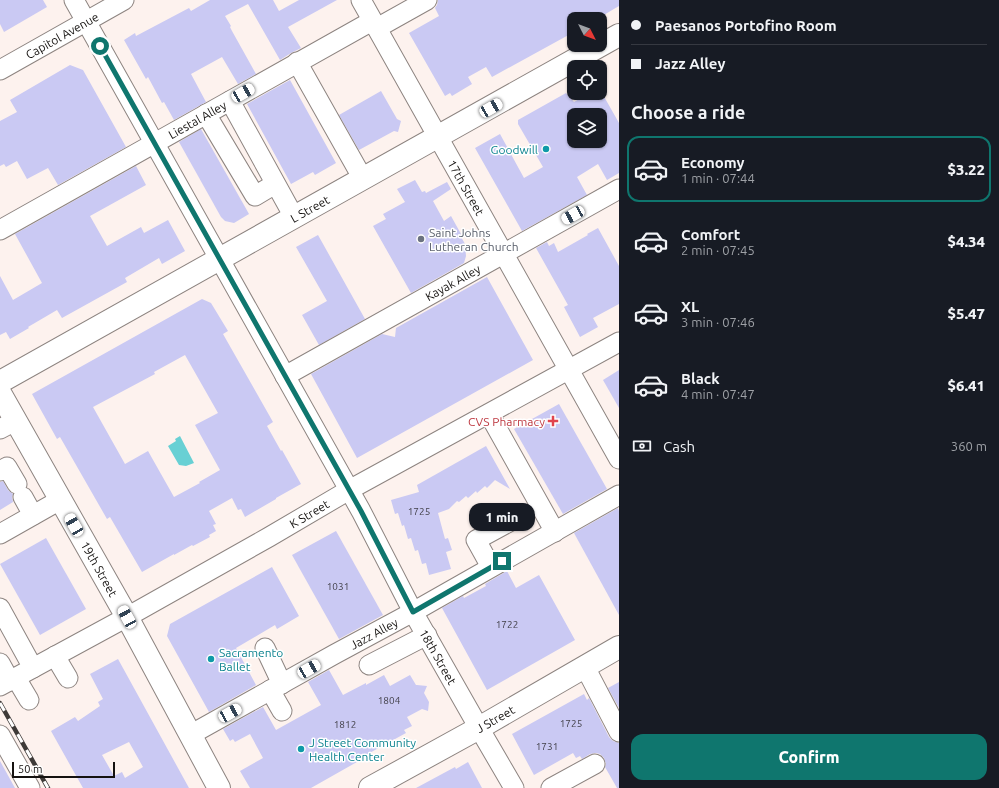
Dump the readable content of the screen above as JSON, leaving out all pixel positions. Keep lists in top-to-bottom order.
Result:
{
  "streets": {
    "main road": ["L Street", "19th Street", "J Street"],
    "street": [
      "Capitol Avenue",
      "Liestal Alley",
      "17th Street",
      "Kayak Alley",
      "K Street",
      "Jazz Alley",
      "18th Street"
    ]
  },
  "crossings": [
    ["Capitol Avenue", "18th Street"],
    ["Liestal Alley", "17th Street"],
    ["Liestal Alley", "18th Street"],
    ["17th Street", "L Street"],
    ["17th Street", "Kayak Alley"],
    ["17th Street", "K Street"],
    ["L Street", "18th Street"],
    ["Kayak Alley", "18th Street"],
    ["K Street", "19th Street"],
    ["K Street", "18th Street"],
    ["19th Street", "Jazz Alley"],
    ["Jazz Alley", "18th Street"],
    ["18th Street", "J Street"]
  ],
  "places": {
    "other": [
      "Goodwill",
      "Saint Johns Lutheran Church",
      "Sacramento Ballet",
      "J Street Community Health Center"
    ],
    "health": ["CVS Pharmacy"]
  },
  "house_numbers": [
    "1725",
    "1031",
    "1722",
    "1804",
    "1725",
    "1812",
    "1731"
  ],
  "scale_bar": "50 m",
  "north": "bottom right",
  "page": {
    "banner": ["Paesanos Portofino Room", "Jazz Alley"],
    "heading": "Choose a ride",
    "list": [
      {
        "name": "Economy",
        "note": "1 min · 07:44",
        "value": "$3.22"
      },
      {
        "name": "Comfort",
        "note": "2 min · 07:45",
        "value": "$4.34"
      },
      {
        "name": "XL",
        "note": "3 min · 07:46",
        "value": "$5.47"
      },
      {
        "name": "Black",
        "note": "4 min · 07:47",
        "value": "$6.41"
      }
    ],
    "pay": ["Cash", "360 m"],
    "bubble": "1 min",
    "buttons": "Confirm",
    "scale": "50 m"
  }
}
